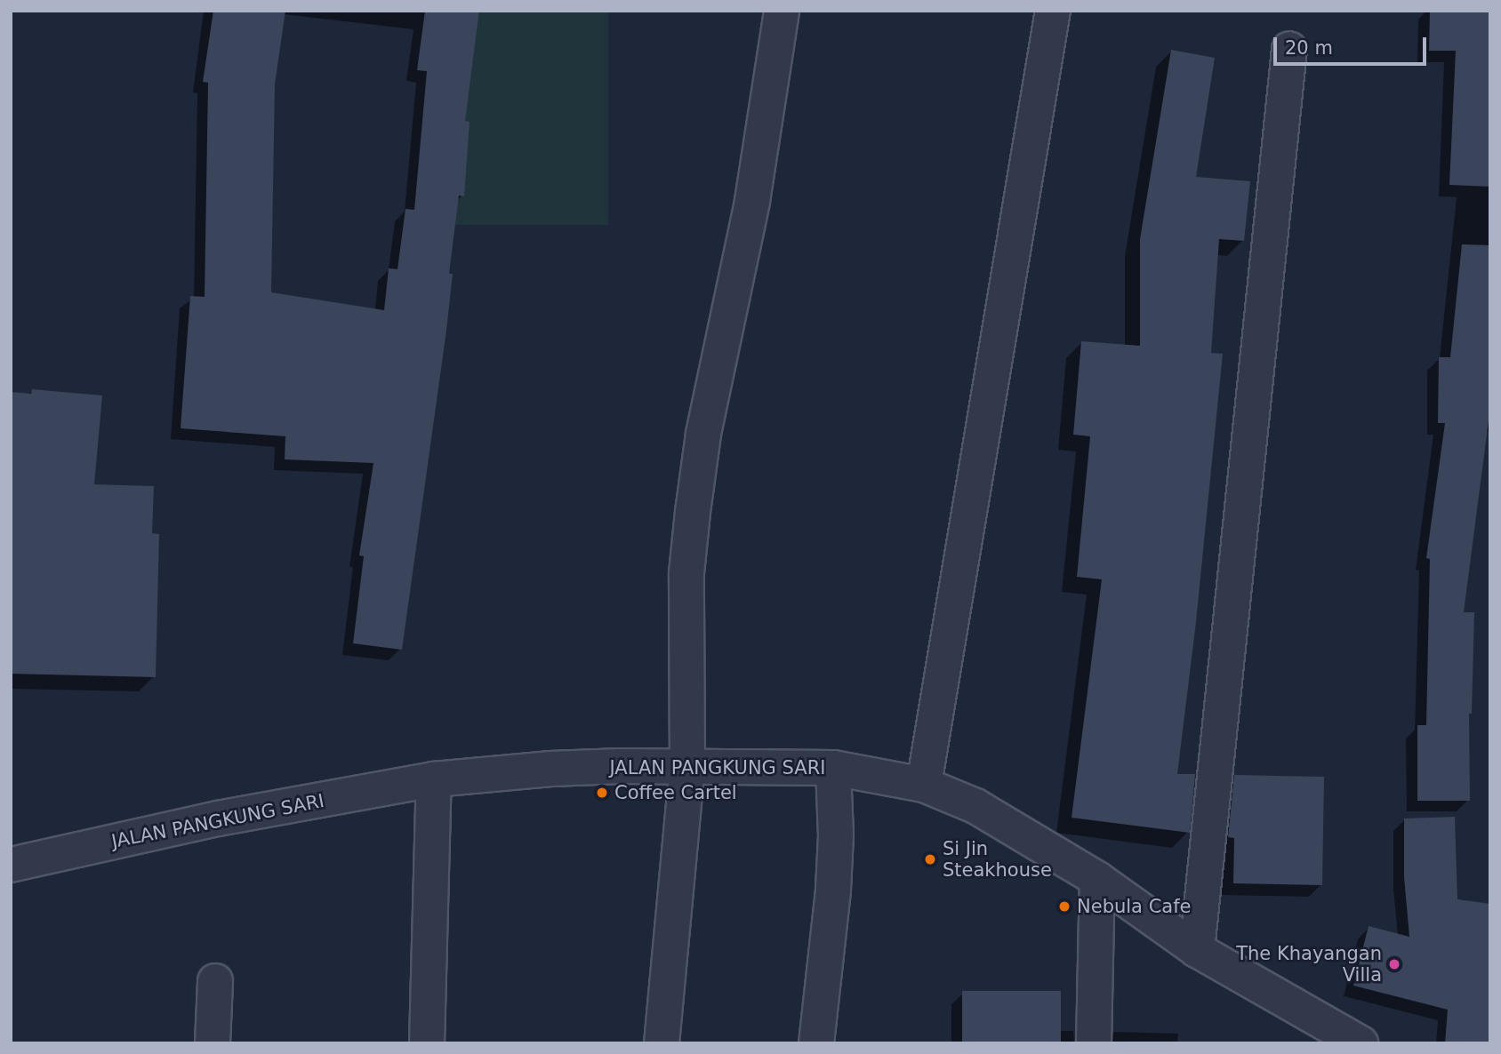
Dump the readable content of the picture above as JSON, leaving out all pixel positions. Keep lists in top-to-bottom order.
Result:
{
  "streets": {
    "street": ["JALAN PANGKUNG SARI"]
  },
  "places": [
    "Coffee Cartel",
    "Si Jin Steakhouse",
    "Nebula Cafe",
    "The Khayangan Villa"
  ],
  "scale_bar": "20 m"
}
